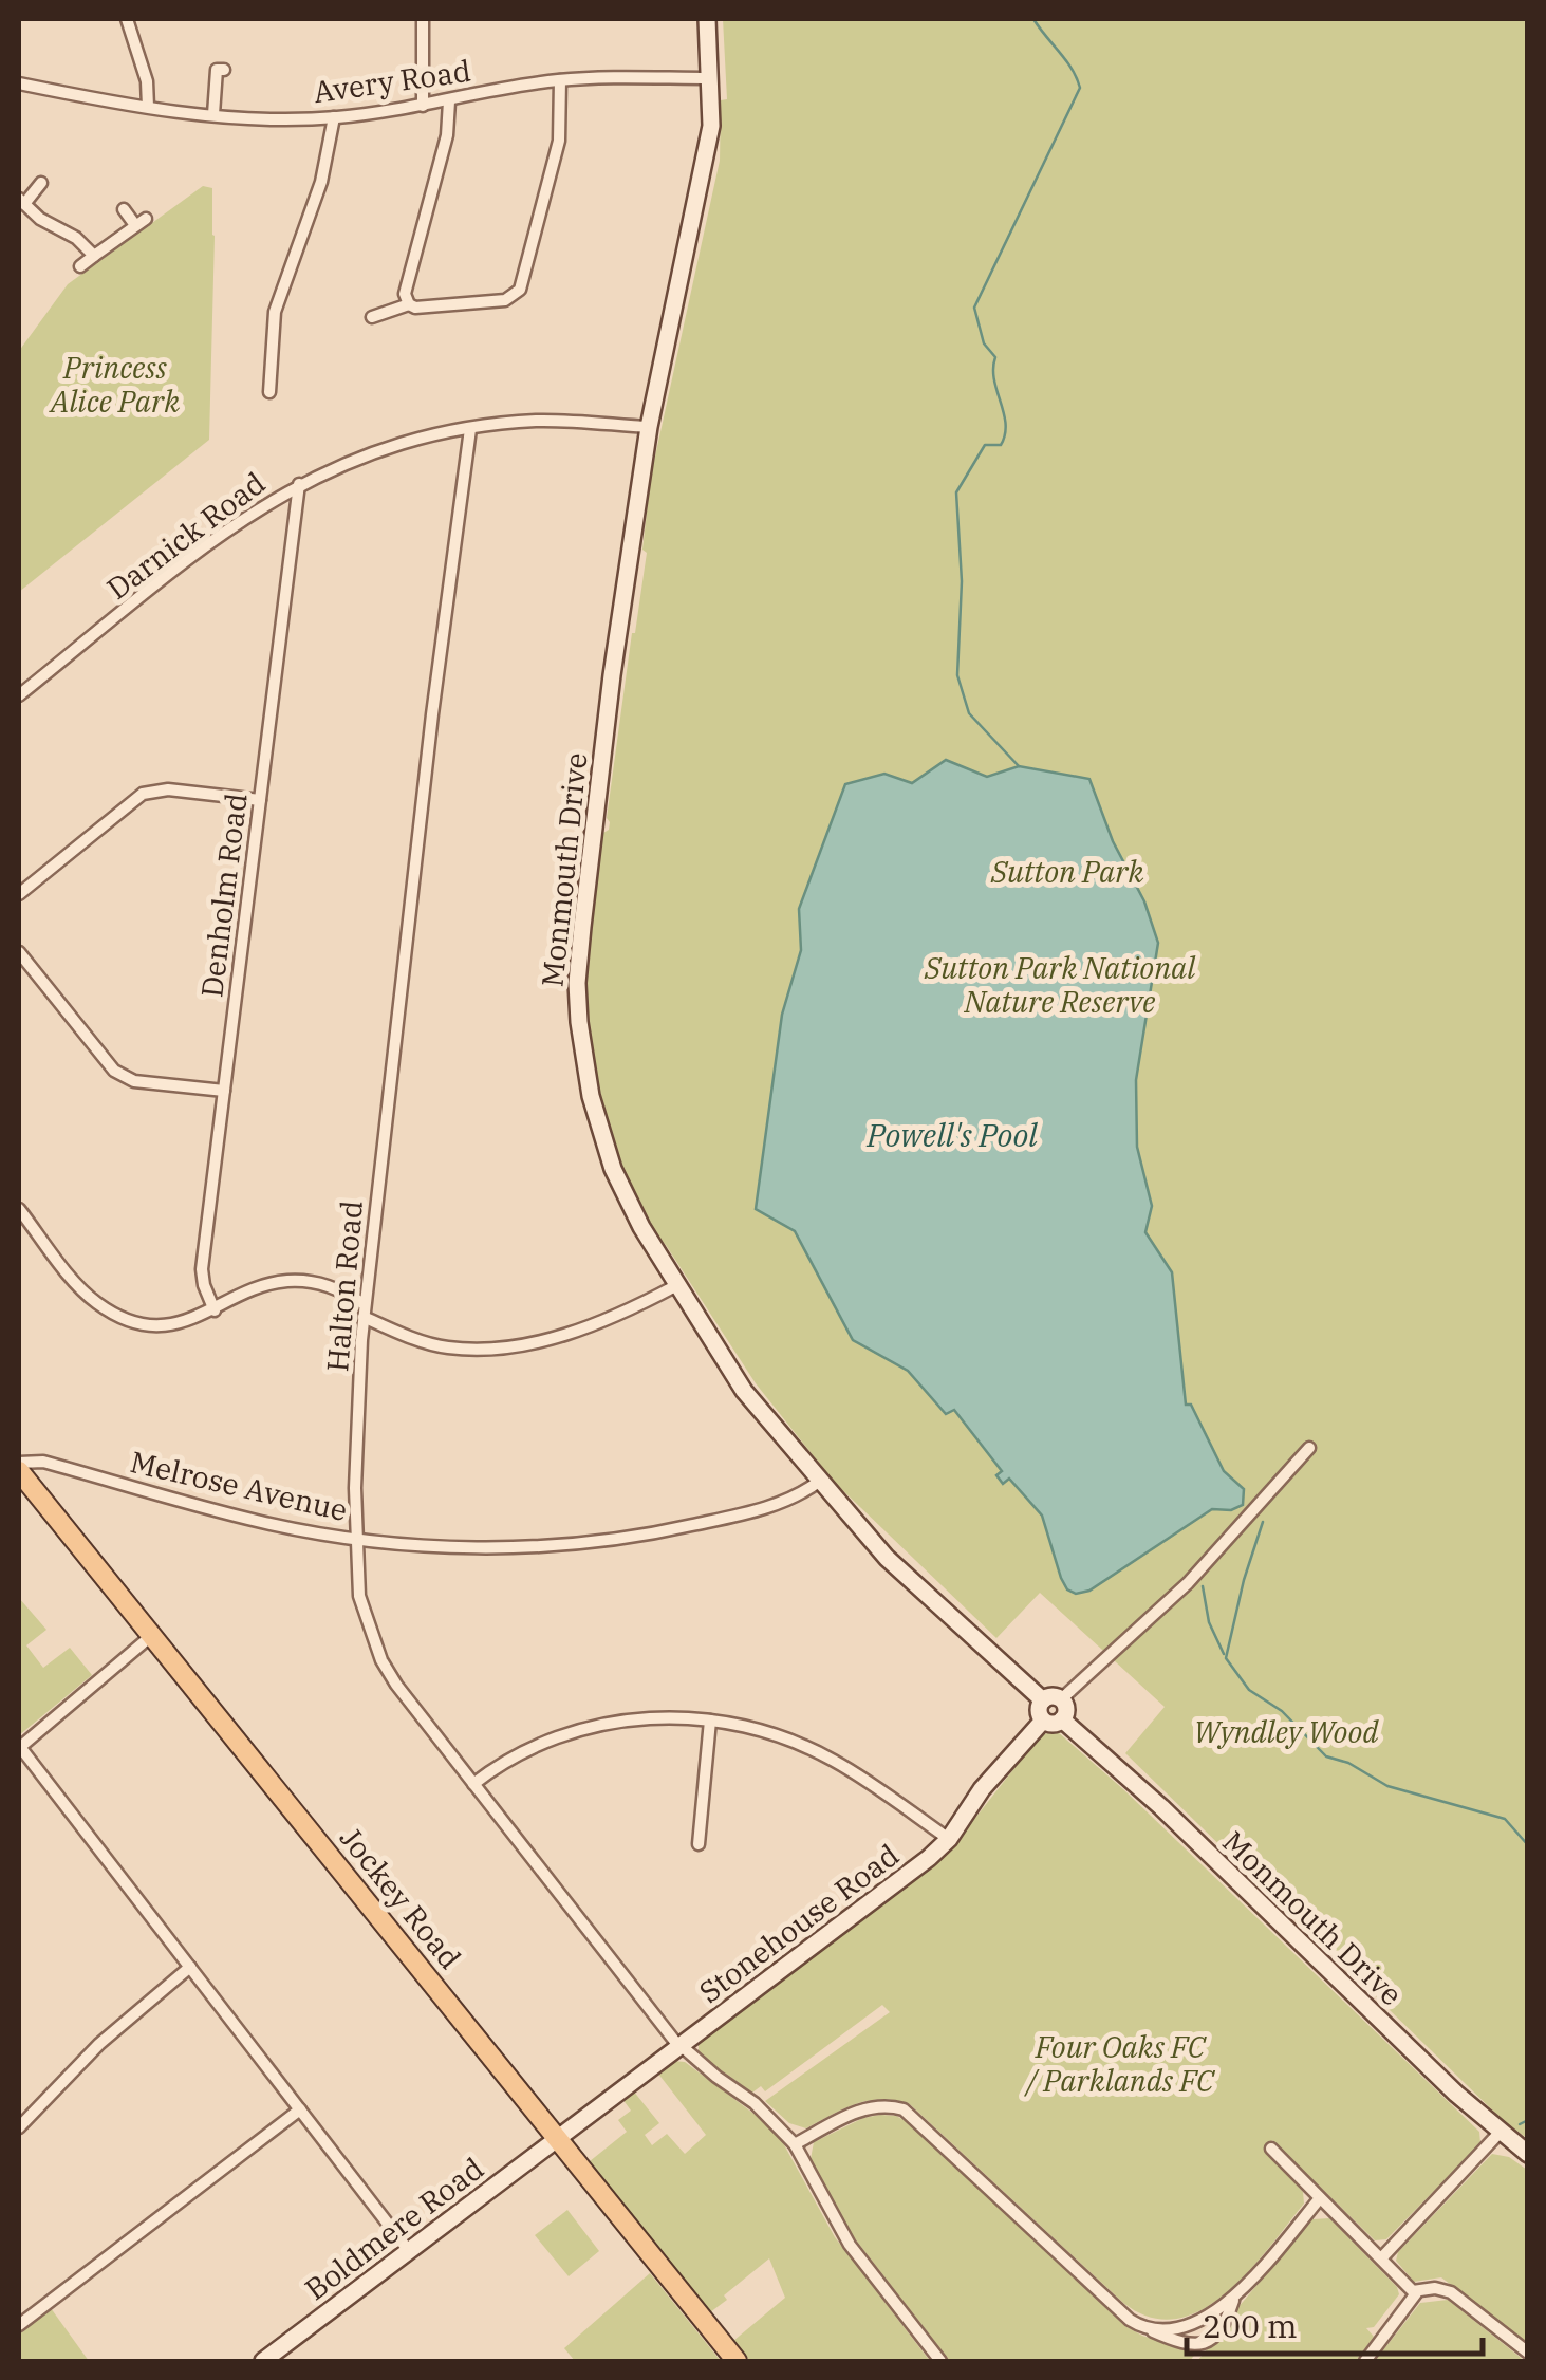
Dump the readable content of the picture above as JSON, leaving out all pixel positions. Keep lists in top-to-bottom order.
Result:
{
  "streets": {
    "main road": ["Jockey Road"],
    "street": [
      "Avery Road",
      "Darnick Road",
      "Monmouth Drive",
      "Denholm Road",
      "Halton Road",
      "Melrose Avenue",
      "Stonehouse Road",
      "Boldmere Road"
    ]
  },
  "crossings": [
    ["Avery Road", "Monmouth Drive"],
    ["Darnick Road", "Monmouth Drive"],
    ["Darnick Road", "Denholm Road"],
    ["Darnick Road", "Halton Road"],
    ["Monmouth Drive", "Melrose Avenue"],
    ["Monmouth Drive", "Stonehouse Road"],
    ["Halton Road", "Melrose Avenue"],
    ["Halton Road", "Stonehouse Road"],
    ["Jockey Road", "Stonehouse Road"],
    ["Jockey Road", "Boldmere Road"],
    ["Stonehouse Road", "Boldmere Road"]
  ],
  "water": ["Powell's Pool"],
  "parks": [
    "Princess Alice Park",
    "Sutton Park",
    "Sutton Park National Nature Reserve",
    "Wyndley Wood",
    "Four Oaks FC / Parklands FC"
  ],
  "scale_bar": "200 m"
}
